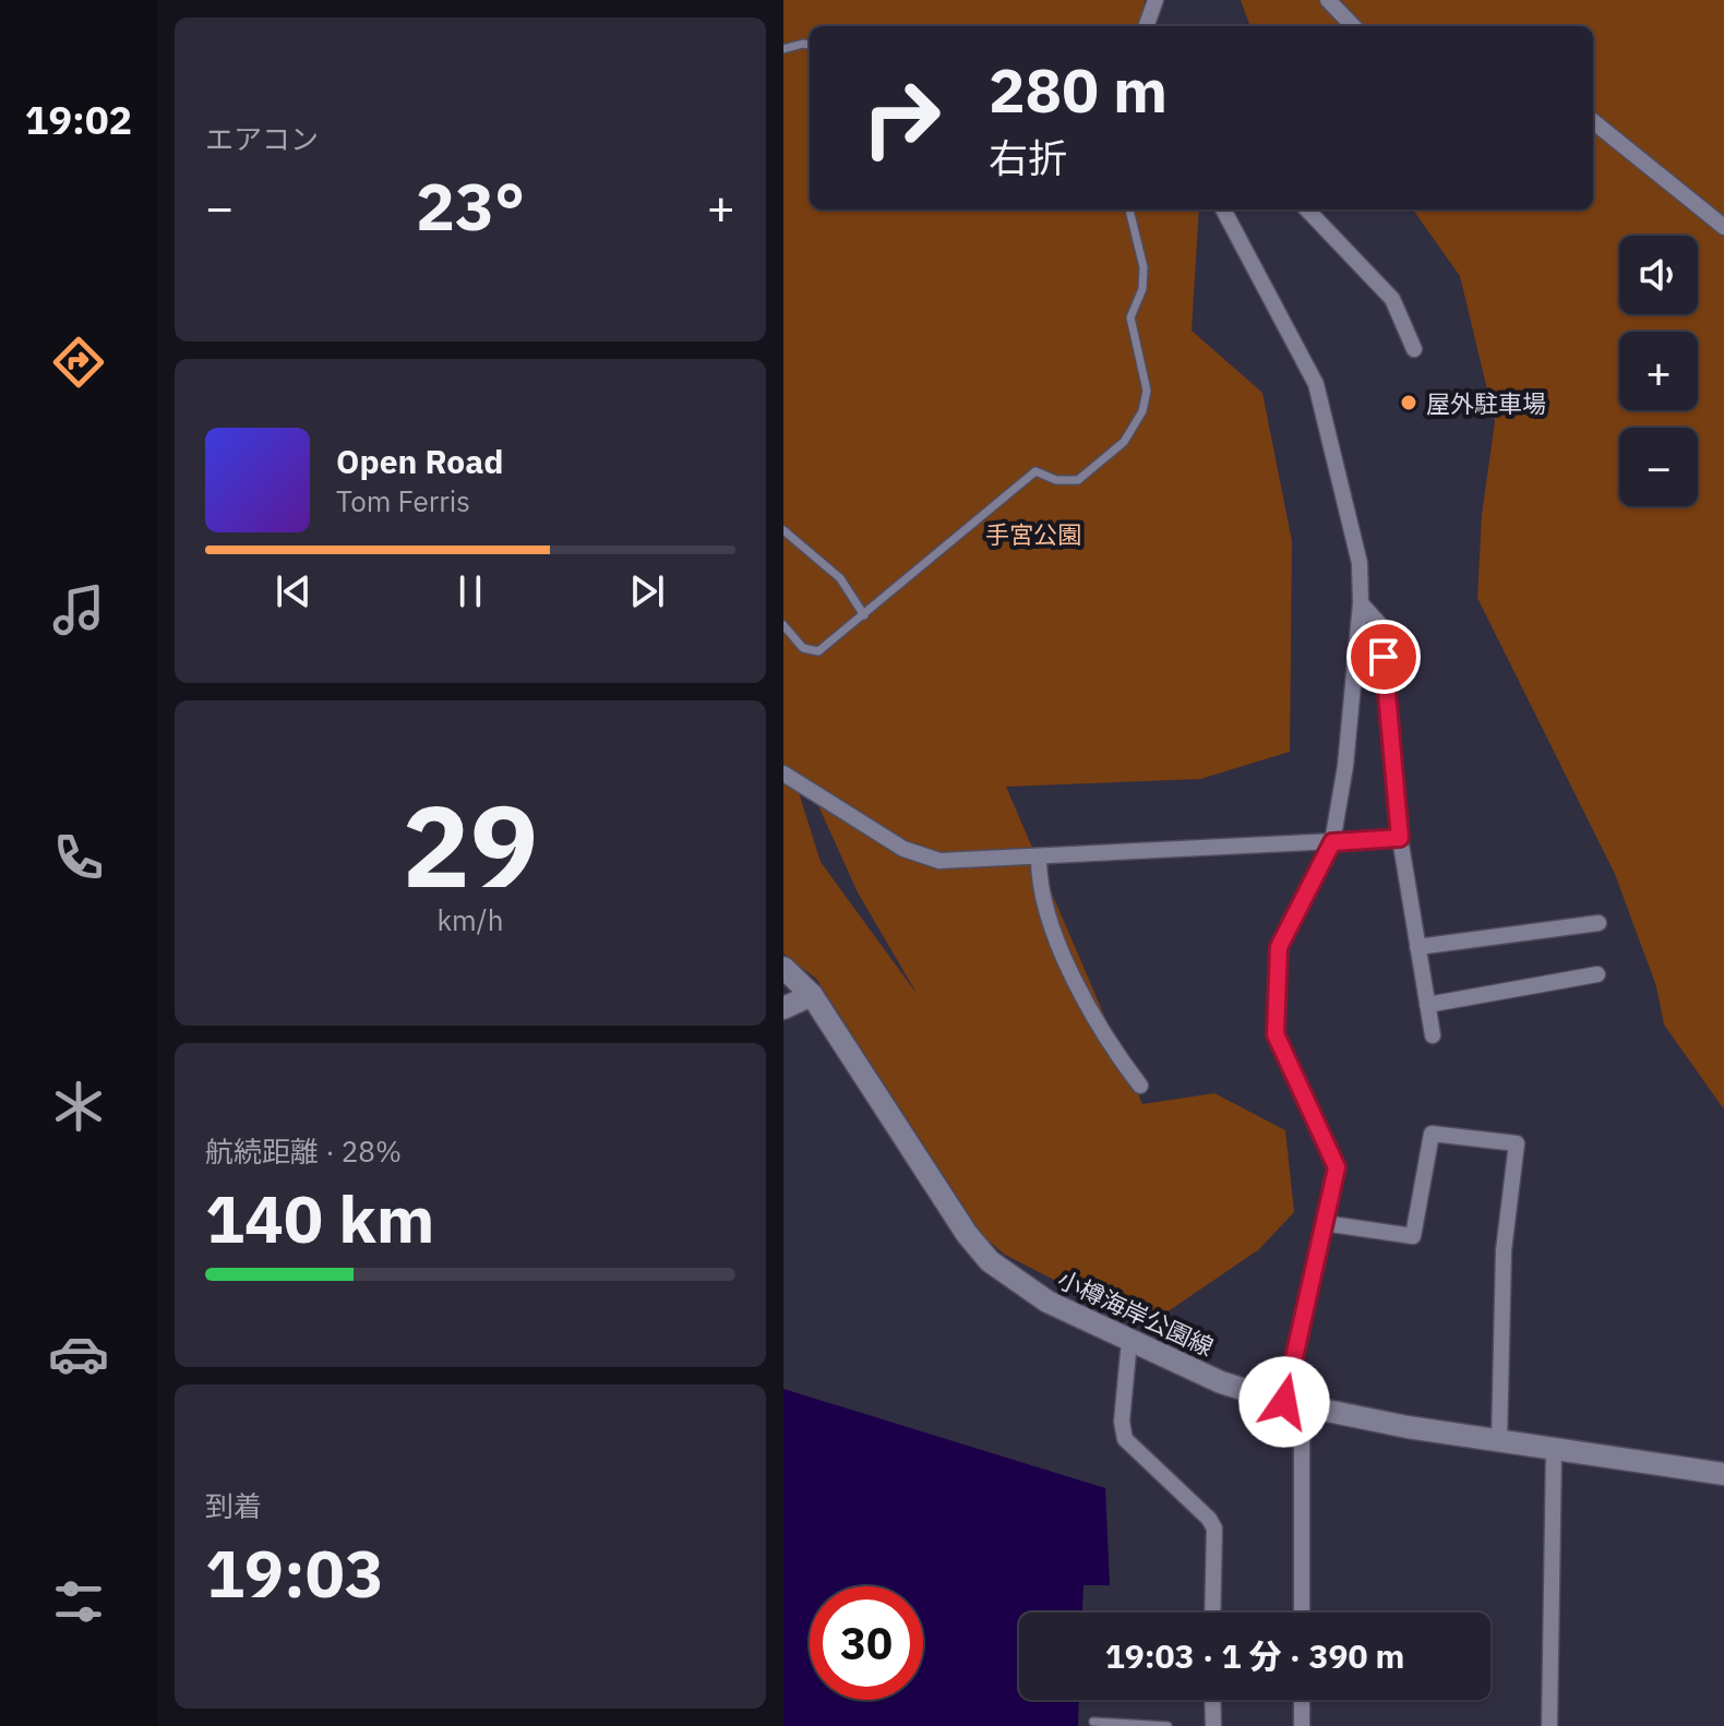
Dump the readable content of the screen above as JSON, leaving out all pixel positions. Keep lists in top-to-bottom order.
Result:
{
  "streets": {
    "main road": ["小樽海岸公園線"]
  },
  "parks": ["手宮公園"],
  "places": ["屋外駐車場"],
  "page": {
    "tabs": "19:02",
    "tile": [
      "エアコン",
      ["29", "km/h"],
      ["航続距離 · 28%", "140 km"],
      ["到着", "19:03"]
    ],
    "turn": ["280 m", "右折"],
    "heat": ["−", "23°", "+"],
    "map_buttons": ["+", "−"],
    "song": ["Open Road", "Tom Ferris"],
    "limit": "30",
    "trip": "19:03 · 1 分 · 390 m"
  }
}
